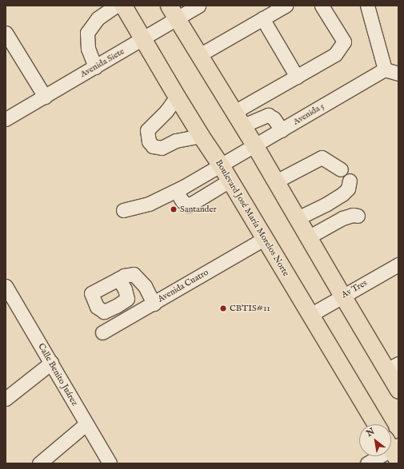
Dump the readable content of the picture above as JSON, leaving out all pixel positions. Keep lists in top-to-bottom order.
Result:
{
  "streets": {
    "main road": ["Boulevard José María Morelos Norte"],
    "street": [
      "Avenida Siete",
      "Avenida 5",
      "Avenida Cuatro",
      "Av Tres",
      "Calle Benito Juárez"
    ]
  },
  "crossings": [
    ["Avenida Siete", "Boulevard José María Morelos Norte"],
    ["Avenida 5", "Boulevard José María Morelos Norte"],
    ["Boulevard José María Morelos Norte", "Avenida Cuatro"],
    ["Boulevard José María Morelos Norte", "Av Tres"]
  ],
  "places": ["Santander", "CBTIS#11"],
  "north": "top left"
}
